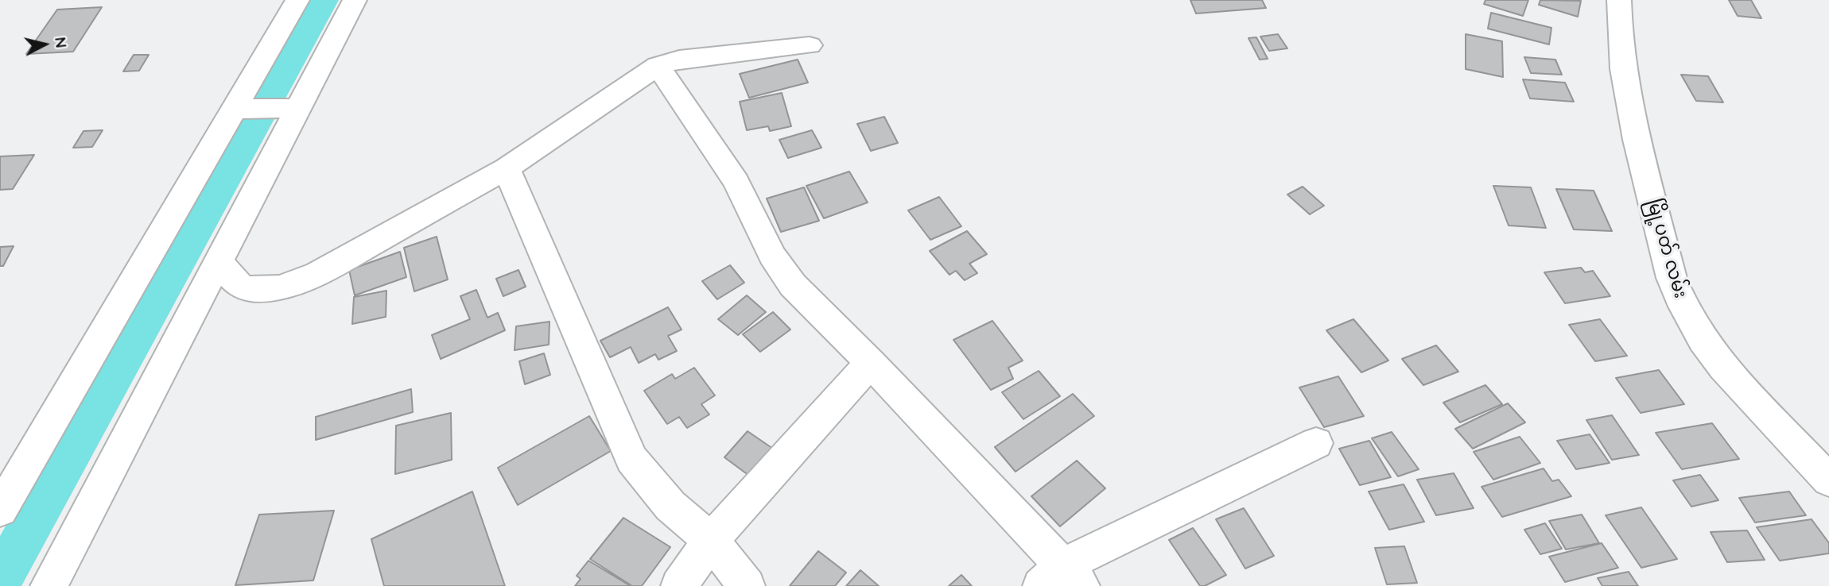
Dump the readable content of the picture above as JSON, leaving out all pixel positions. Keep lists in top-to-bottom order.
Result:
{
  "streets": {
    "street": ["မြို့ပတ် လမ်း"]
  },
  "north": "right"
}
